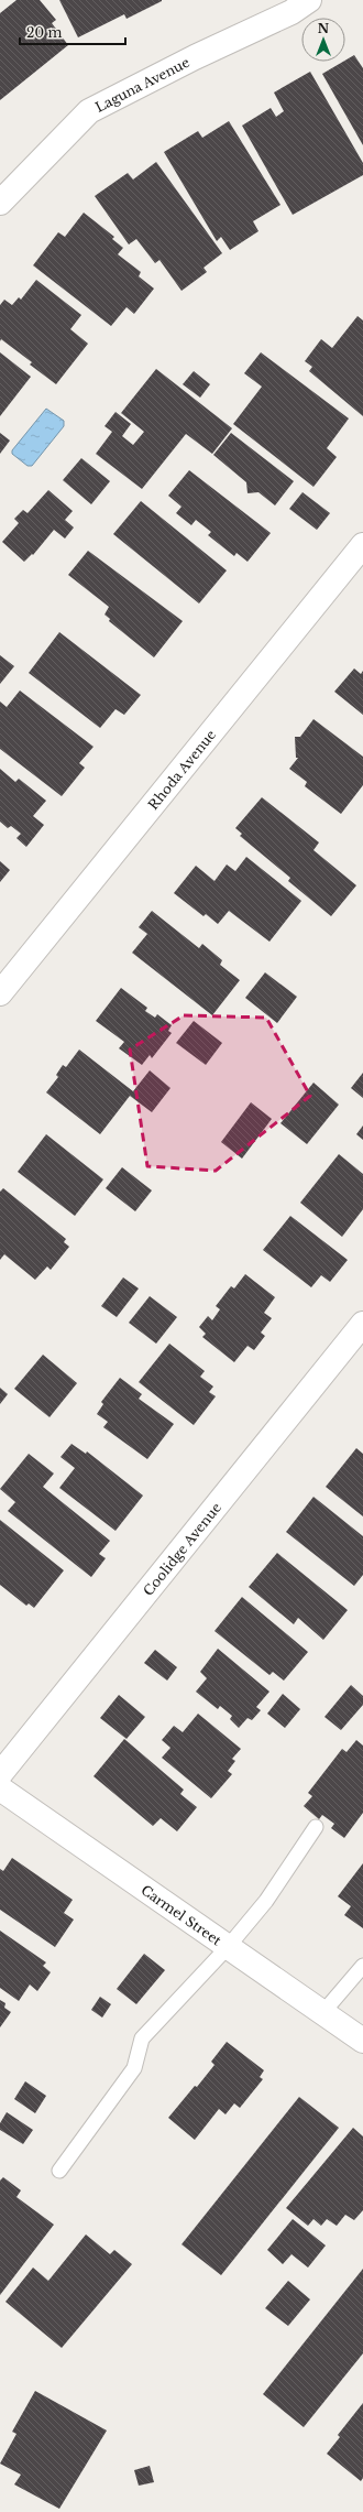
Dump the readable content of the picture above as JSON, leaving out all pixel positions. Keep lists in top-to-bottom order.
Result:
{
  "streets": {
    "street": [
      "Laguna Avenue",
      "Rhoda Avenue",
      "Coolidge Avenue",
      "Carmel Street"
    ]
  },
  "scale_bar": "20 m",
  "north": "top"
}
